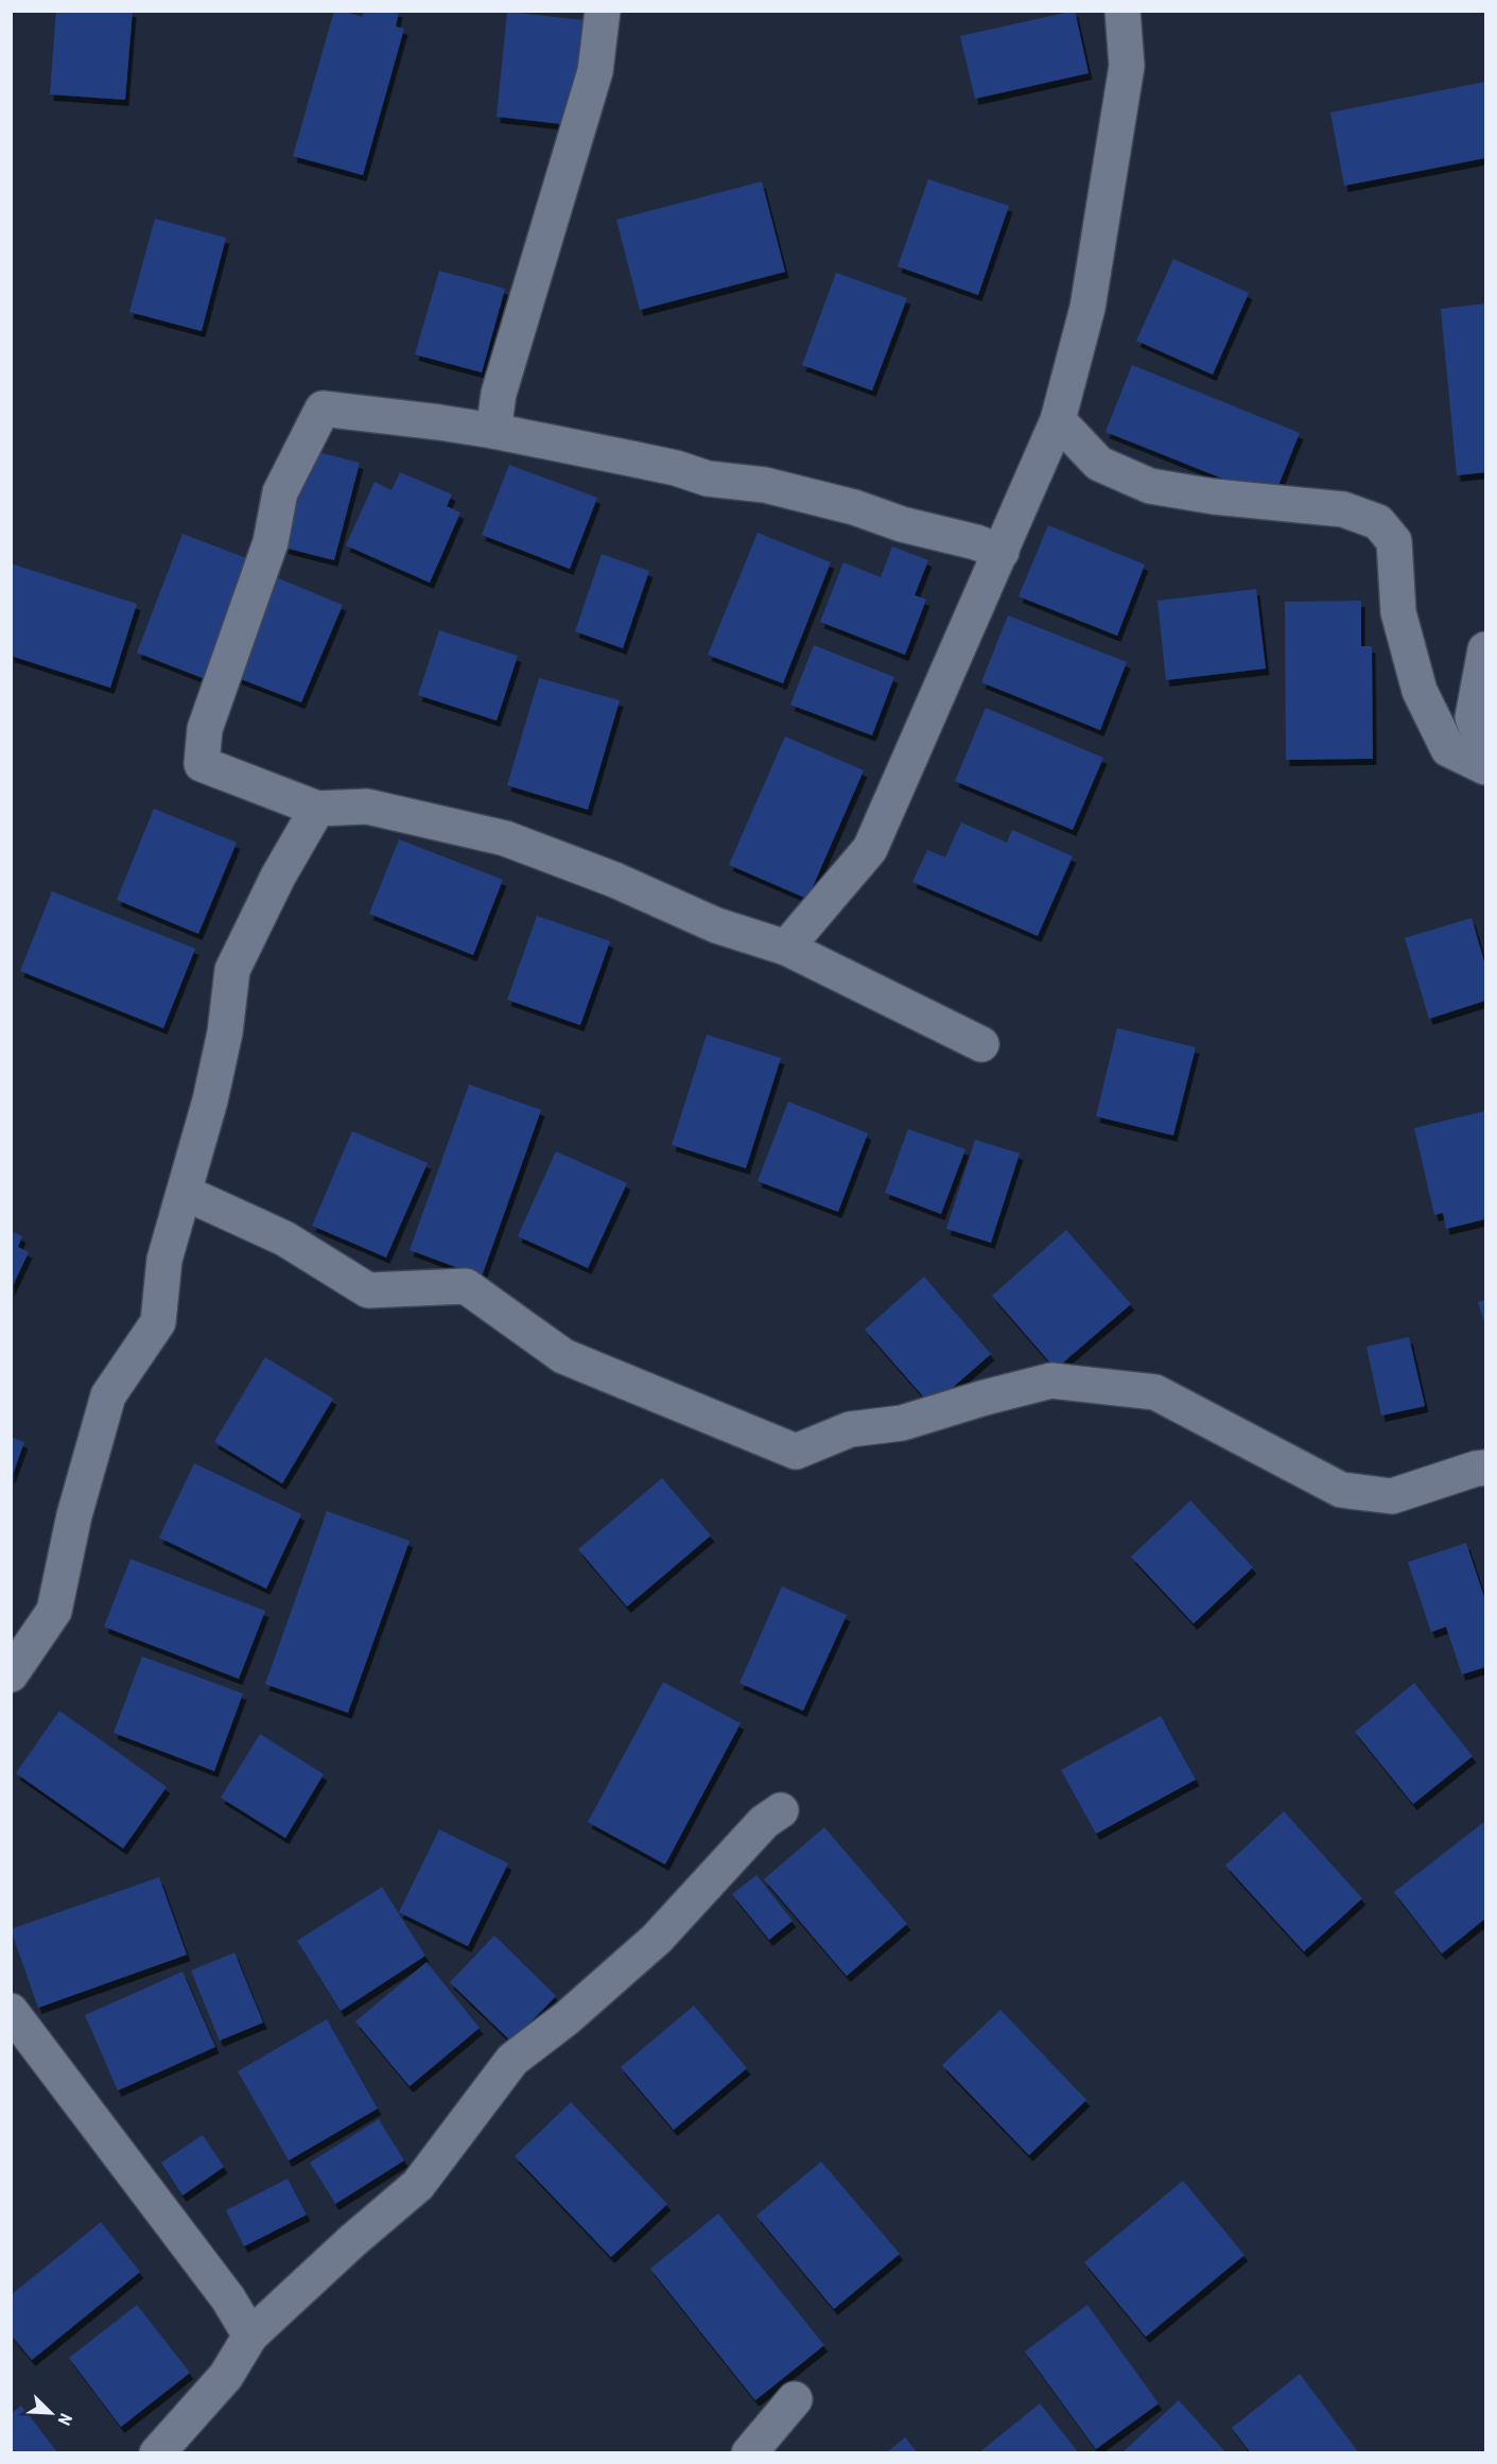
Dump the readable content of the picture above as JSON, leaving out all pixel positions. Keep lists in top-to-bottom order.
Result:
{
  "north": "bottom right"
}
